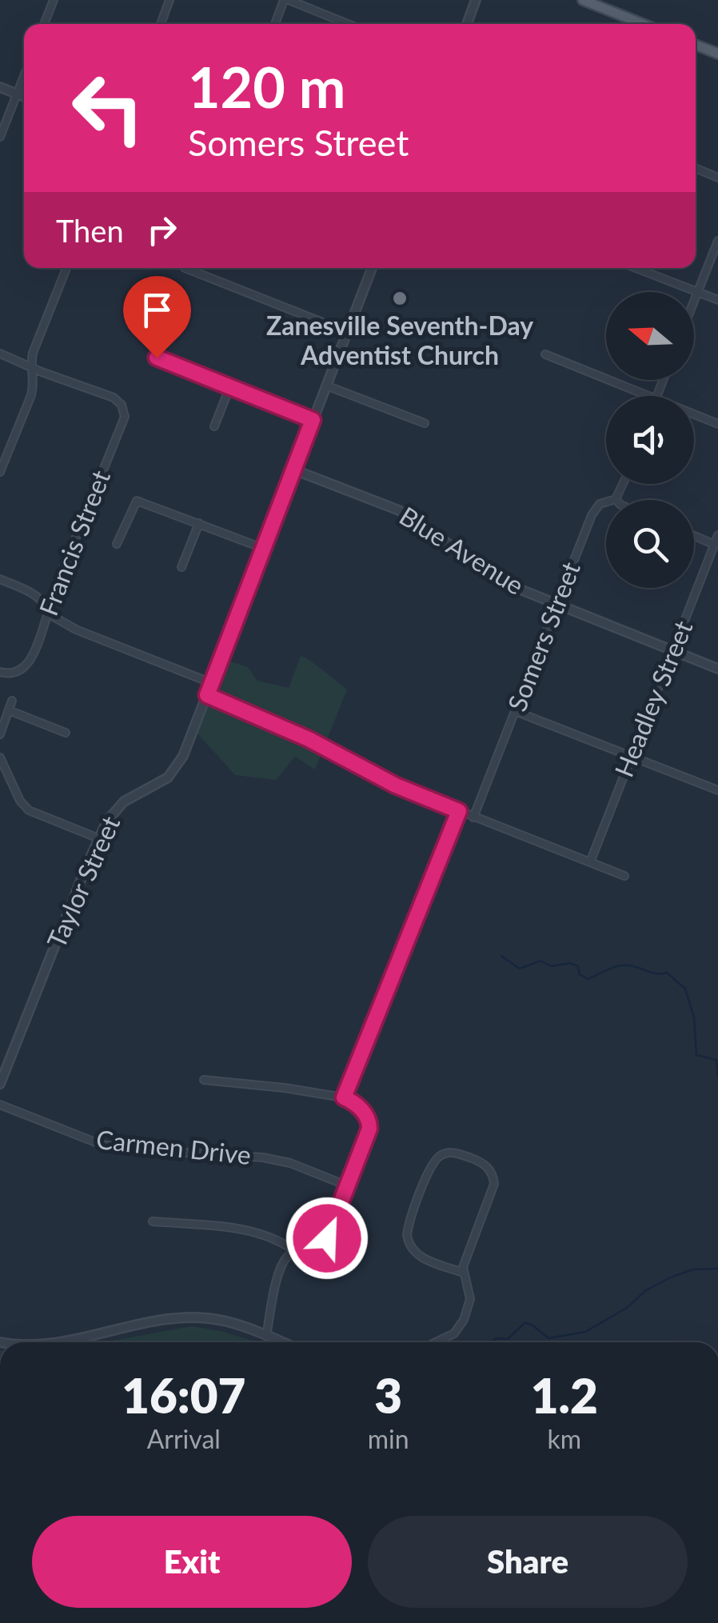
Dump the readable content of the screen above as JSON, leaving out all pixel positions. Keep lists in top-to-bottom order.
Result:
{
  "streets": {
    "street": [
      "Francis Street",
      "Blue Avenue",
      "Somers Street",
      "Headley Street",
      "Taylor Street",
      "Carmen Drive"
    ]
  },
  "crossings": [
    ["Blue Avenue", "Somers Street"],
    ["Blue Avenue", "Headley Street"],
    ["Blue Avenue", "Taylor Street"]
  ],
  "places": ["Zanesville Seventh-Day Adventist Church"],
  "north": "left",
  "page": {
    "turn": ["120 m", "Somers Street"],
    "then": "Then",
    "eta": [
      "16:07",
      "Arrival",
      "3",
      "min",
      "1.2",
      "km"
    ],
    "buttons": ["Exit", "Share"]
  }
}
